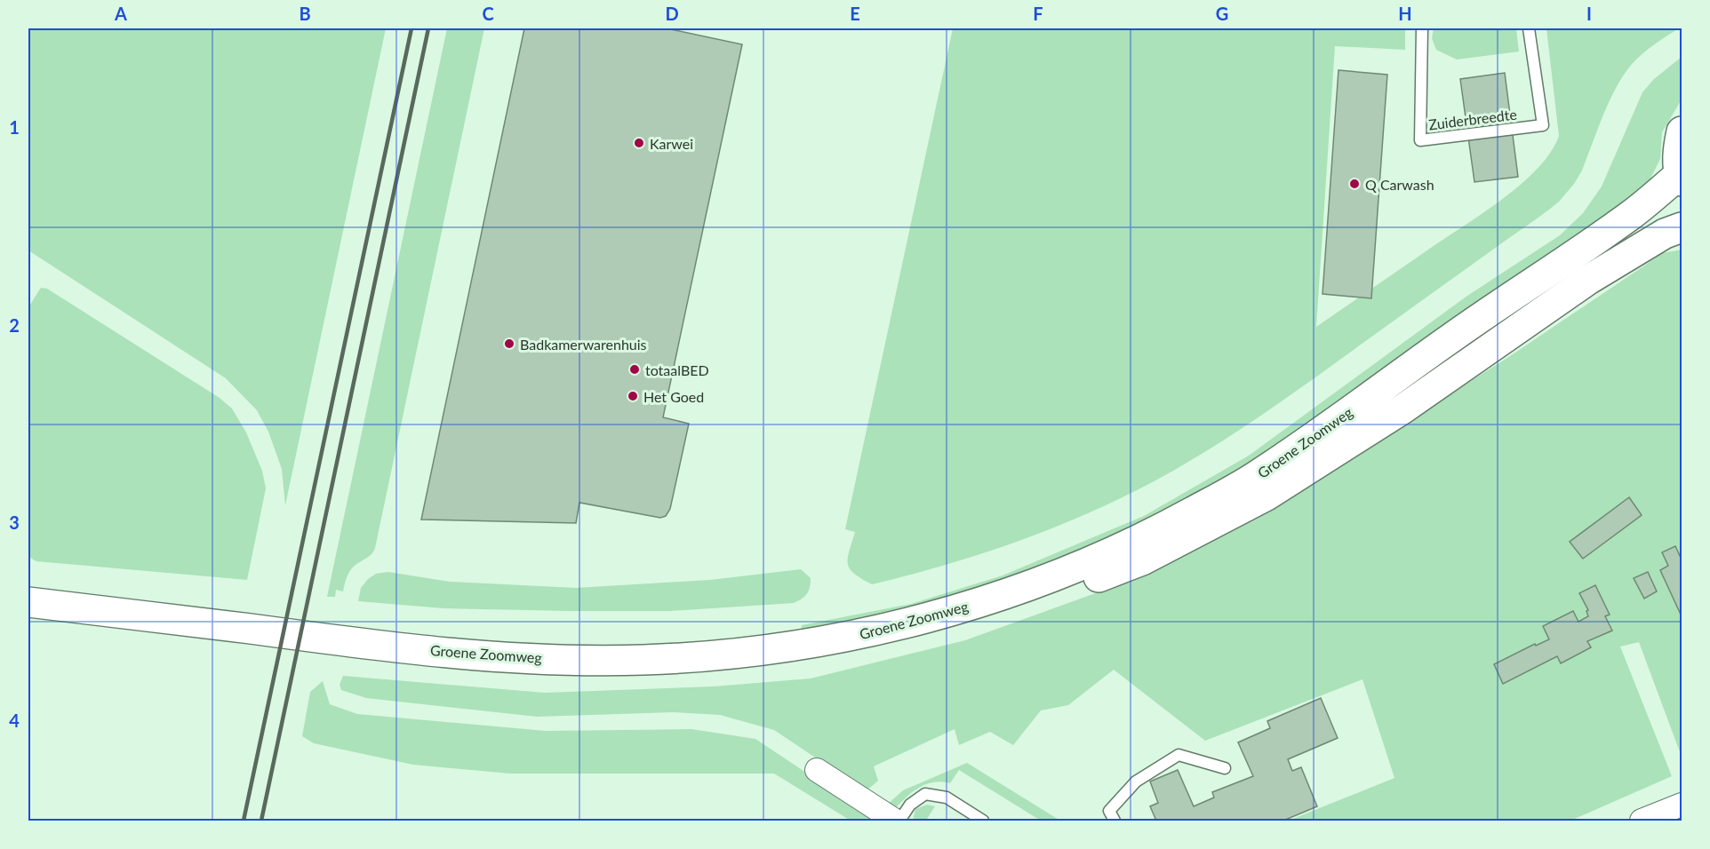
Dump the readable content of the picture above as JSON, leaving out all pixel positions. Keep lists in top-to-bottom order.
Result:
{
  "streets": {
    "main road": ["Groene Zoomweg"],
    "lane": ["Zuiderbreedte"]
  },
  "places": [
    "Karwei",
    "Q Carwash",
    "Badkamerwarenhuis",
    "totaalBED",
    "Het Goed"
  ],
  "grid": {
    "columns": [
      "A",
      "B",
      "C",
      "D",
      "E",
      "F",
      "G",
      "H",
      "I"
    ],
    "rows": [
      "1",
      "2",
      "3",
      "4"
    ]
  }
}
